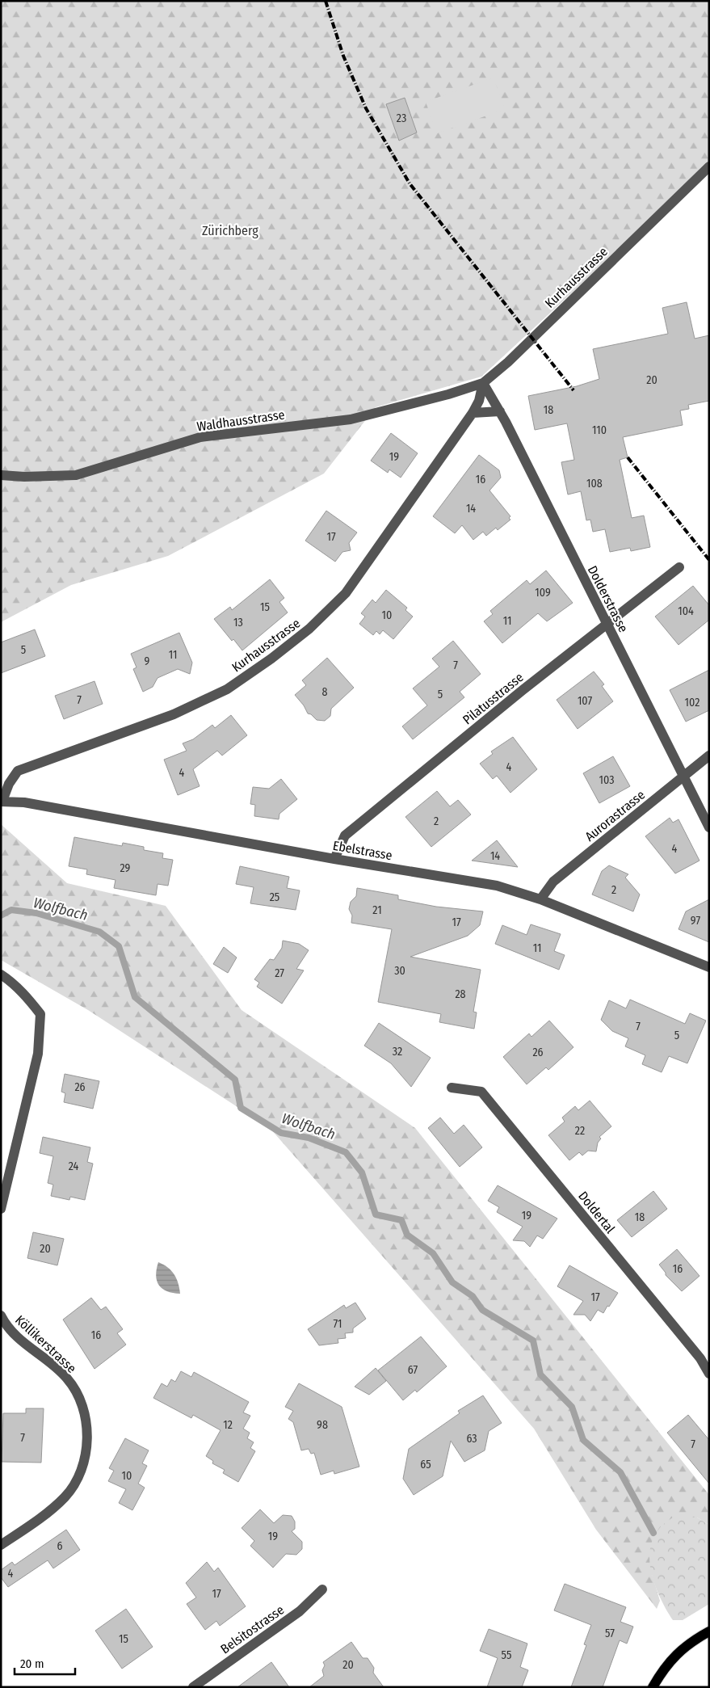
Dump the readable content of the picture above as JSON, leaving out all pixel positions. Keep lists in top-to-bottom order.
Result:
{
  "streets": {
    "street": [
      "Kurhausstrasse",
      "Waldhausstrasse",
      "Dolderstrasse",
      "Pilatusstrasse",
      "Aurorastrasse",
      "Ebelstrasse",
      "Doldertal",
      "Köllikerstrasse",
      "Belsitostrasse"
    ]
  },
  "crossings": [
    ["Kurhausstrasse", "Waldhausstrasse"],
    ["Kurhausstrasse", "Dolderstrasse"],
    ["Kurhausstrasse", "Ebelstrasse"],
    ["Waldhausstrasse", "Dolderstrasse"],
    ["Dolderstrasse", "Pilatusstrasse"],
    ["Dolderstrasse", "Aurorastrasse"],
    ["Pilatusstrasse", "Ebelstrasse"],
    ["Aurorastrasse", "Ebelstrasse"]
  ],
  "water": ["Wolfbach"],
  "parks": ["Zürichberg"],
  "house_numbers": [
    "23",
    "20",
    "18",
    "110",
    "19",
    "16",
    "108",
    "14",
    "17",
    "109",
    "15",
    "104",
    "10",
    "11",
    "13",
    "5",
    "11",
    "9",
    "7",
    "8",
    "5",
    "7",
    "107",
    "102",
    "4",
    "4",
    "103",
    "2",
    "4",
    "14",
    "29",
    "2",
    "25",
    "21",
    "97",
    "17",
    "11",
    "30",
    "27",
    "28",
    "7",
    "5",
    "32",
    "26",
    "26",
    "22",
    "24",
    "19",
    "18",
    "20",
    "16",
    "17",
    "71",
    "16",
    "67",
    "12",
    "98",
    "7",
    "63",
    "7",
    "65",
    "10",
    "19",
    "6",
    "4",
    "17",
    "57",
    "15",
    "55",
    "20"
  ],
  "scale_bar": "20 m"
}
